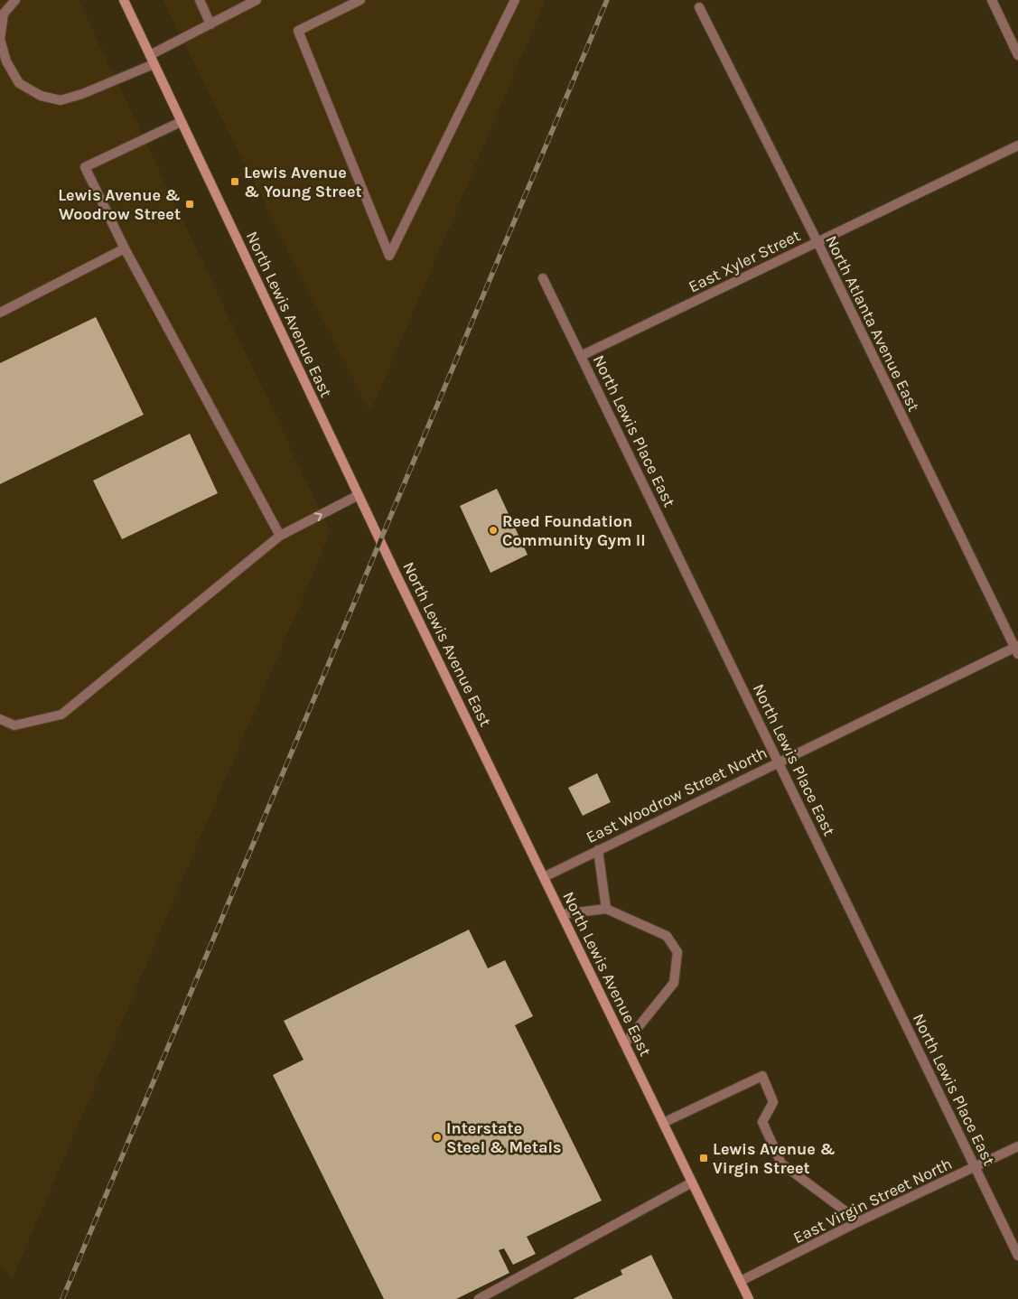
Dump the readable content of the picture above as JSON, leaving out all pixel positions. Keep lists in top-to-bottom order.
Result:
{
  "streets": {
    "main road": ["North Lewis Avenue East"],
    "street": [
      "East Xyler Street",
      "North Atlanta Avenue East",
      "North Lewis Place East",
      "East Woodrow Street North",
      "East Virgin Street North"
    ]
  },
  "crossings": [
    ["East Xyler Street", "North Atlanta Avenue East"],
    ["East Xyler Street", "North Lewis Place East"],
    ["North Lewis Avenue East", "East Woodrow Street North"],
    ["North Lewis Avenue East", "East Virgin Street North"],
    ["North Atlanta Avenue East", "East Woodrow Street North"],
    ["North Lewis Place East", "East Woodrow Street North"],
    ["North Lewis Place East", "East Virgin Street North"]
  ],
  "places": {
    "transit": ["Lewis Avenue & Young Street", "Lewis Avenue & Woodrow Street", "Lewis Avenue & Virgin Street"],
    "other": ["Reed Foundation Community Gym II", "Interstate Steel & Metals"]
  }
}
